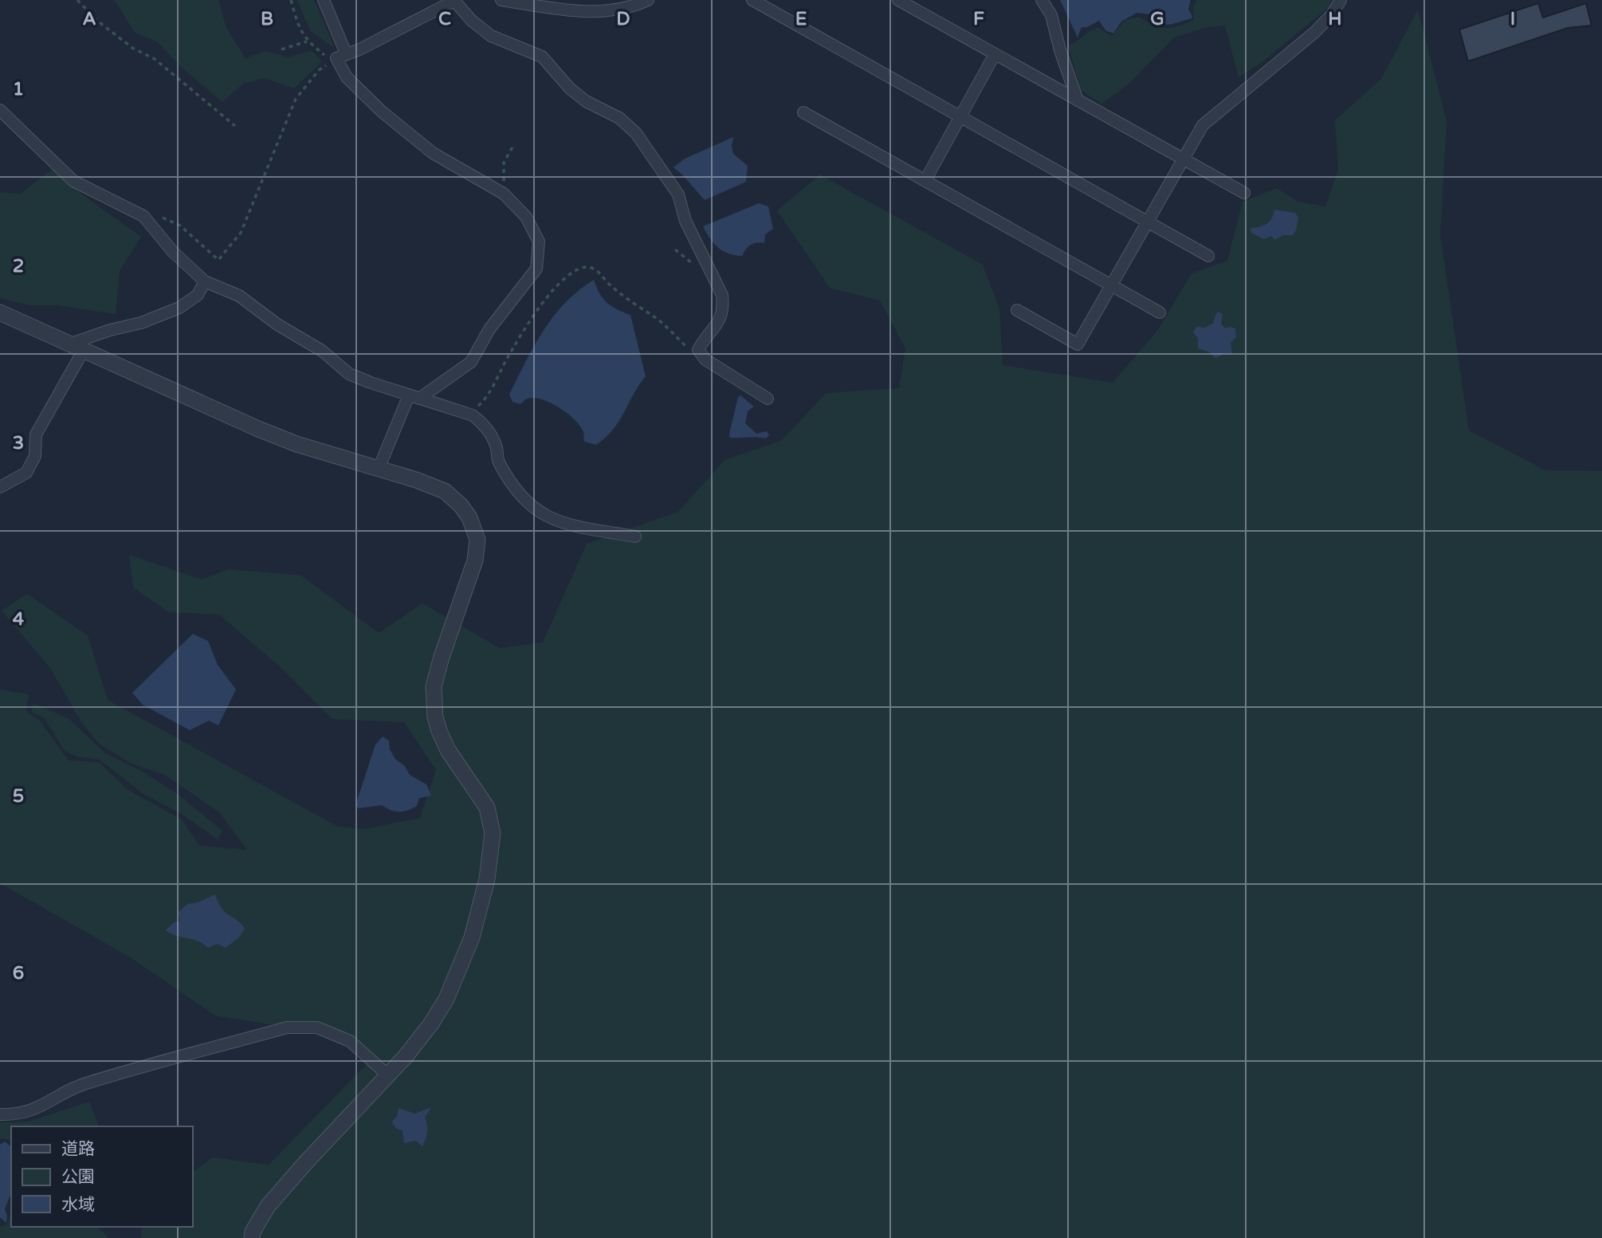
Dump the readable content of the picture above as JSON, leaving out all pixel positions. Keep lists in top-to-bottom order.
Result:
{
  "legend": ["道路", "公園", "水域"],
  "grid": {
    "columns": [
      "A",
      "B",
      "C",
      "D",
      "E",
      "F",
      "G",
      "H",
      "I"
    ],
    "rows": [
      "1",
      "2",
      "3",
      "4",
      "5",
      "6"
    ]
  }
}
